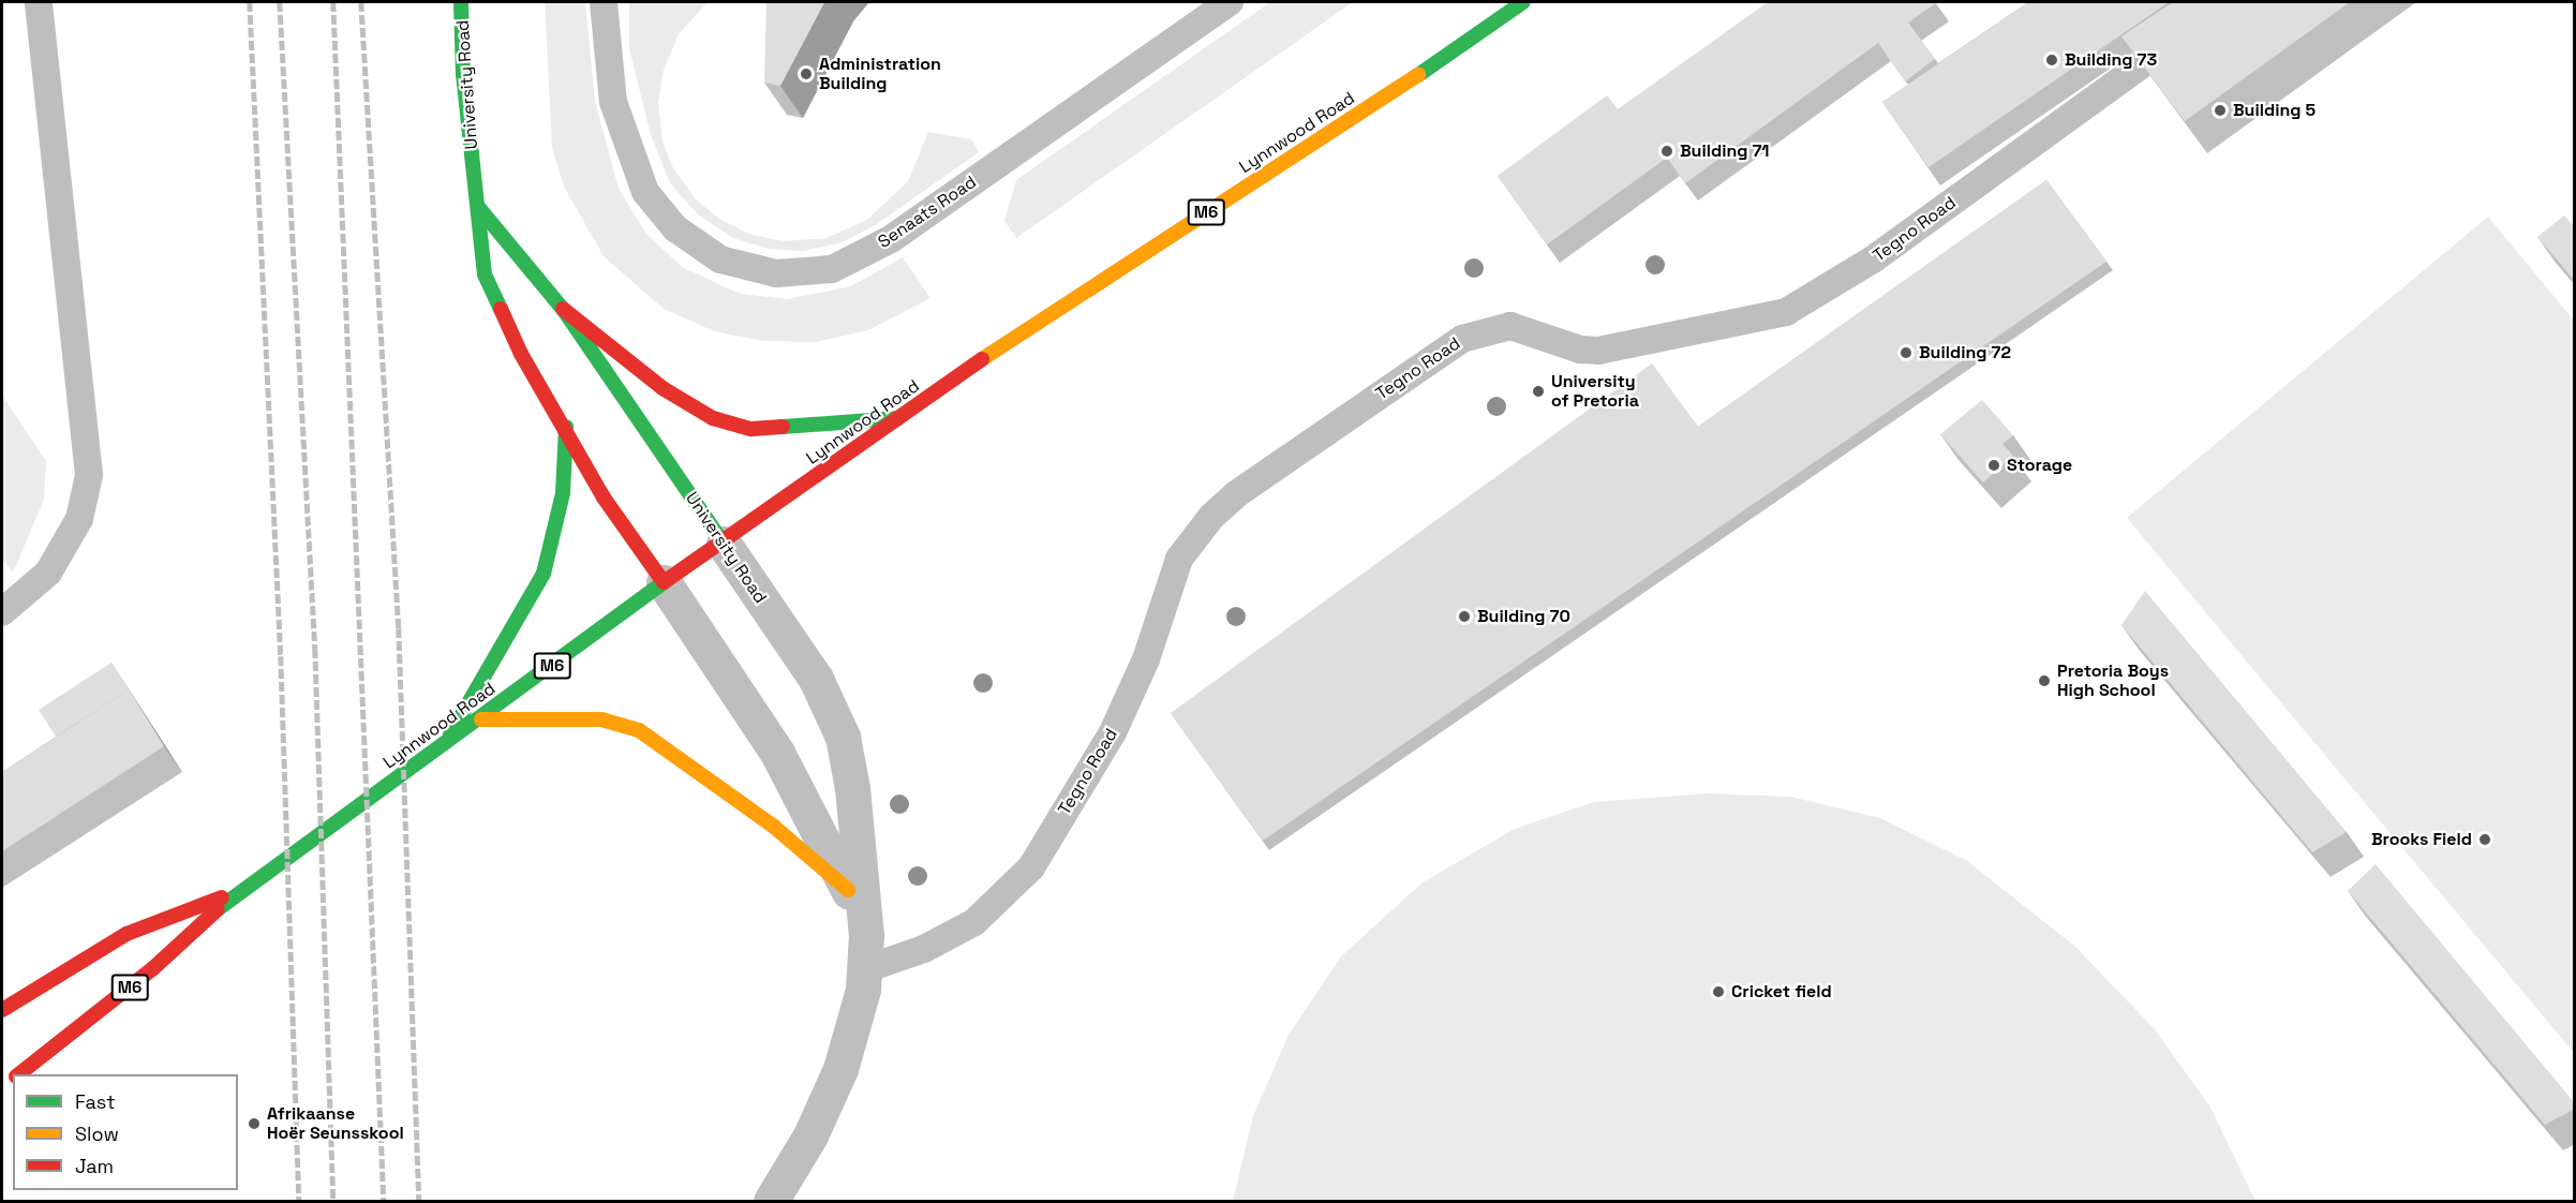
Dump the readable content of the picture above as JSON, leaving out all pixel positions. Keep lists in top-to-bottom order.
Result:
{
  "streets": {
    "main road": ["University Road", "Lynnwood Road", "M6"],
    "lane": ["Senaats Road", "Tegno Road"]
  },
  "crossings": [
    ["University Road", "Lynnwood Road"],
    ["University Road", "Tegno Road"]
  ],
  "places": [
    "Building 73",
    "Administration Building",
    "Building 5",
    "Building 71",
    "Building 72",
    "University of Pretoria",
    "Storage",
    "Building 70",
    "Pretoria Boys High School",
    "Brooks Field",
    "Cricket field",
    "Afrikaanse Hoër Seunsskool"
  ],
  "legend": ["Fast", "Slow", "Jam"]
}
